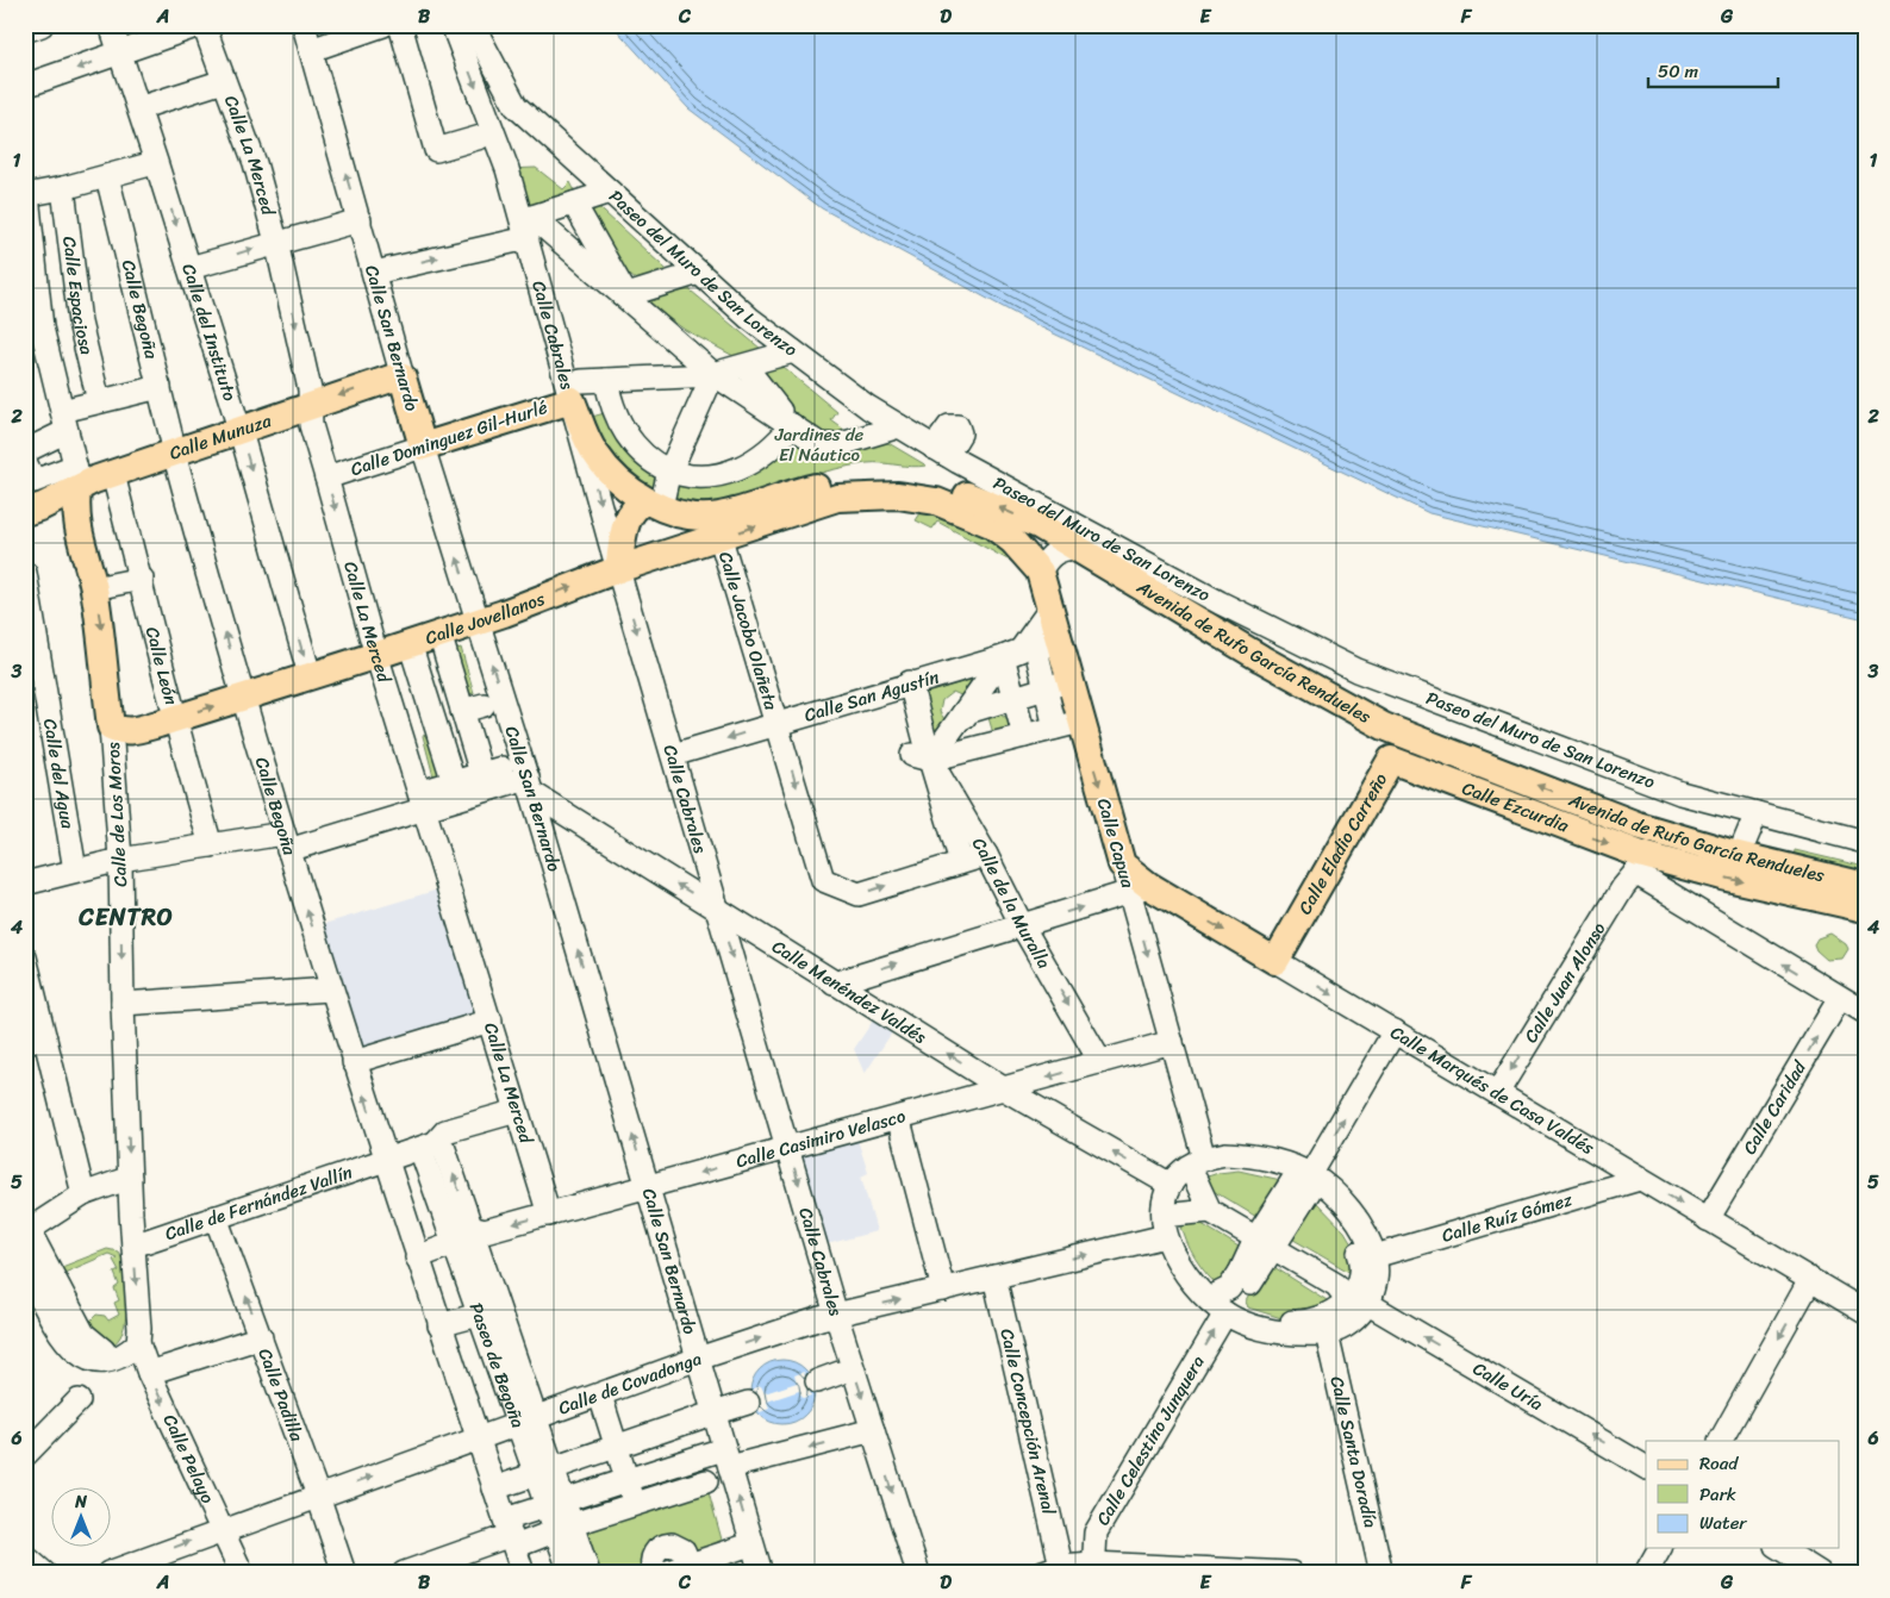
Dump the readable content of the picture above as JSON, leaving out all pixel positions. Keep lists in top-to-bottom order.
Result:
{
  "streets": {
    "main road": [
      "Calle San Bernardo",
      "Calle Munuza",
      "Calle Dominguez Gil-Hurlé",
      "Calle Jovellanos",
      "Avenida de Rufo García Rendueles",
      "Calle Ezcurdia",
      "Calle de Los Moros",
      "Calle Capua",
      "Calle Eladio Carreño",
      "Calle Marqués de Casa Valdés"
    ],
    "street": [
      "Calle La Merced",
      "Paseo del Muro de San Lorenzo",
      "Calle Espaciosa",
      "Calle Begoña",
      "Calle del Instituto",
      "Calle Cabrales",
      "Calle Jacobo Olañeta",
      "Calle León",
      "Calle San Agustín",
      "Calle del Agua",
      "Calle de la Muralla",
      "Calle Juan Alonso",
      "Calle Menéndez Valdés",
      "Calle Caridad",
      "Calle Casimiro Velasco",
      "Calle de Fernández Vallín",
      "Calle Ruíz Gómez",
      "Paseo de Begoña",
      "Calle de Covadonga",
      "Calle Uría",
      "Calle Padilla",
      "Calle Concepción Arenal",
      "Calle Celestino Junquera",
      "Calle Santa Doradía",
      "Calle Pelayo"
    ]
  },
  "crossings": [
    ["Calle La Merced", "Calle Munuza"],
    ["Calle La Merced", "Calle Dominguez Gil-Hurlé"],
    ["Calle La Merced", "Calle Jovellanos"],
    ["Calle La Merced", "Calle Casimiro Velasco"],
    ["Calle La Merced", "Calle de Fernández Vallín"],
    ["Calle Begoña", "Calle Munuza"],
    ["Calle Begoña", "Calle Jovellanos"],
    ["Calle Begoña", "Calle de Fernández Vallín"],
    ["Calle del Instituto", "Calle Munuza"],
    ["Calle del Instituto", "Calle Jovellanos"],
    ["Calle Cabrales", "Calle Dominguez Gil-Hurlé"],
    ["Calle Cabrales", "Calle Jovellanos"],
    ["Calle Cabrales", "Avenida de Rufo García Rendueles"],
    ["Calle Cabrales", "Calle San Agustín"],
    ["Calle Cabrales", "Calle Menéndez Valdés"],
    ["Calle Cabrales", "Calle Casimiro Velasco"],
    ["Calle Cabrales", "Calle de Covadonga"],
    ["Calle San Bernardo", "Calle Munuza"],
    ["Calle San Bernardo", "Calle Dominguez Gil-Hurlé"],
    ["Calle San Bernardo", "Calle Jovellanos"],
    ["Calle San Bernardo", "Calle Menéndez Valdés"],
    ["Calle San Bernardo", "Calle Casimiro Velasco"],
    ["Calle San Bernardo", "Calle de Covadonga"],
    ["Calle Munuza", "Calle de Los Moros"],
    ["Calle Dominguez Gil-Hurlé", "Avenida de Rufo García Rendueles"],
    ["Calle Jovellanos", "Calle Jacobo Olañeta"],
    ["Calle Jovellanos", "Calle León"],
    ["Calle Jovellanos", "Calle de Los Moros"],
    ["Calle Jovellanos", "Calle Capua"],
    ["Calle Jacobo Olañeta", "Calle San Agustín"],
    ["Calle Jacobo Olañeta", "Calle de la Muralla"],
    ["Avenida de Rufo García Rendueles", "Calle Ezcurdia"],
    ["Avenida de Rufo García Rendueles", "Calle Eladio Carreño"],
    ["Avenida de Rufo García Rendueles", "Calle Juan Alonso"],
    ["Calle San Agustín", "Calle Capua"],
    ["Calle Ezcurdia", "Calle Eladio Carreño"],
    ["Calle Ezcurdia", "Calle Juan Alonso"],
    ["Calle Ezcurdia", "Calle Caridad"],
    ["Calle de Los Moros", "Calle de Fernández Vallín"],
    ["Calle de Los Moros", "Calle Pelayo"],
    ["Calle Capua", "Calle Marqués de Casa Valdés"],
    ["Calle Capua", "Calle Casimiro Velasco"],
    ["Calle Capua", "Calle Uría"],
    ["Calle Eladio Carreño", "Calle Marqués de Casa Valdés"],
    ["Calle de la Muralla", "Calle Casimiro Velasco"],
    ["Calle Juan Alonso", "Calle Marqués de Casa Valdés"],
    ["Calle Menéndez Valdés", "Calle Casimiro Velasco"],
    ["Calle Marqués de Casa Valdés", "Calle Caridad"],
    ["Calle Marqués de Casa Valdés", "Calle Ruíz Gómez"],
    ["Calle Marqués de Casa Valdés", "Calle Celestino Junquera"],
    ["Calle Casimiro Velasco", "Paseo de Begoña"],
    ["Calle de Fernández Vallín", "Paseo de Begoña"],
    ["Calle de Fernández Vallín", "Calle Padilla"],
    ["Calle de Fernández Vallín", "Calle Pelayo"],
    ["Paseo de Begoña", "Calle de Covadonga"],
    ["Calle de Covadonga", "Calle Padilla"],
    ["Calle de Covadonga", "Calle Concepción Arenal"],
    ["Calle de Covadonga", "Calle Pelayo"],
    ["Calle Uría", "Calle Celestino Junquera"]
  ],
  "one_way": [
    "Calle Begoña",
    "Calle del Instituto",
    "Calle Jovellanos",
    "Calle de Los Moros",
    "Calle Capua",
    "Calle de la Muralla",
    "Calle Juan Alonso",
    "Calle Menéndez Valdés",
    "Calle Marqués de Casa Valdés",
    "Calle Caridad",
    "Calle Uría",
    "Calle Celestino Junquera"
  ],
  "districts": ["CENTRO"],
  "parks": ["Jardines de El Náutico"],
  "legend": ["Road", "Park", "Water"],
  "scale_bar": "50 m",
  "north": "top",
  "grid": {
    "columns": [
      "A",
      "B",
      "C",
      "D",
      "E",
      "F",
      "G"
    ],
    "rows": [
      "1",
      "2",
      "3",
      "4",
      "5",
      "6"
    ]
  }
}
